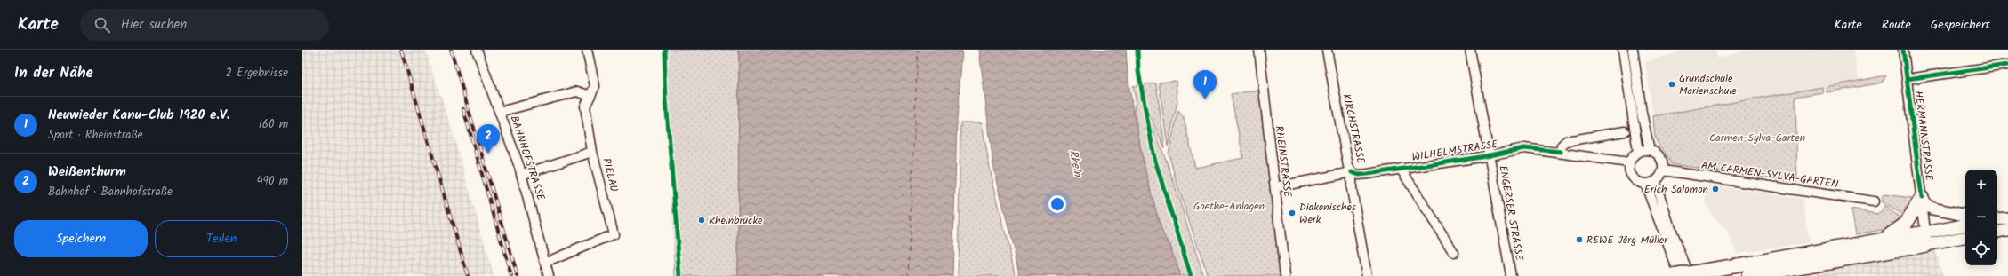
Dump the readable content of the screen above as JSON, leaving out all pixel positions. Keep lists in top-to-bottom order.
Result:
{
  "streets": {
    "street": [
      "KIRCHSTRASSE",
      "HERMANNSTRASSE",
      "WILHELMSTRASSE",
      "BAHNHOFSTRASSE",
      "RHEINSTRASSE",
      "PIELAU",
      "AM CARMEN-SYLVA-GARTEN",
      "ENGERSER STRASSE"
    ]
  },
  "crossings": [
    ["KIRCHSTRASSE", "WILHELMSTRASSE"],
    ["WILHELMSTRASSE", "RHEINSTRASSE"],
    ["WILHELMSTRASSE", "AM CARMEN-SYLVA-GARTEN"],
    ["WILHELMSTRASSE", "ENGERSER STRASSE"],
    ["BAHNHOFSTRASSE", "PIELAU"]
  ],
  "water": ["Rhein"],
  "parks": ["Carmen-Sylva-Garten", "Goethe-Anlagen"],
  "places": [
    "Grundschule Marienschule",
    "Erich Salomon",
    "Diakonisches Werk",
    "Rheinbrücke",
    "REWE Jörg Müller"
  ],
  "page": {
    "header": "Karte",
    "search": "Hier suchen",
    "nav": ["Karte", "Route", "Gespeichert"],
    "heading": ["In der Nähe", "2 Ergebnisse"],
    "pins": ["1", "2"],
    "list": [
      {
        "mark": "1",
        "name": "Neuwieder Kanu-Club 1920 e.V.",
        "note": "Sport · Rheinstraße",
        "value": "160 m"
      },
      {
        "mark": "2",
        "name": "Weißenthurm",
        "note": "Bahnhof · Bahnhofstraße",
        "value": "490 m"
      }
    ],
    "map_buttons": ["+", "−"],
    "buttons": ["Speichern", "Teilen"]
  }
}
